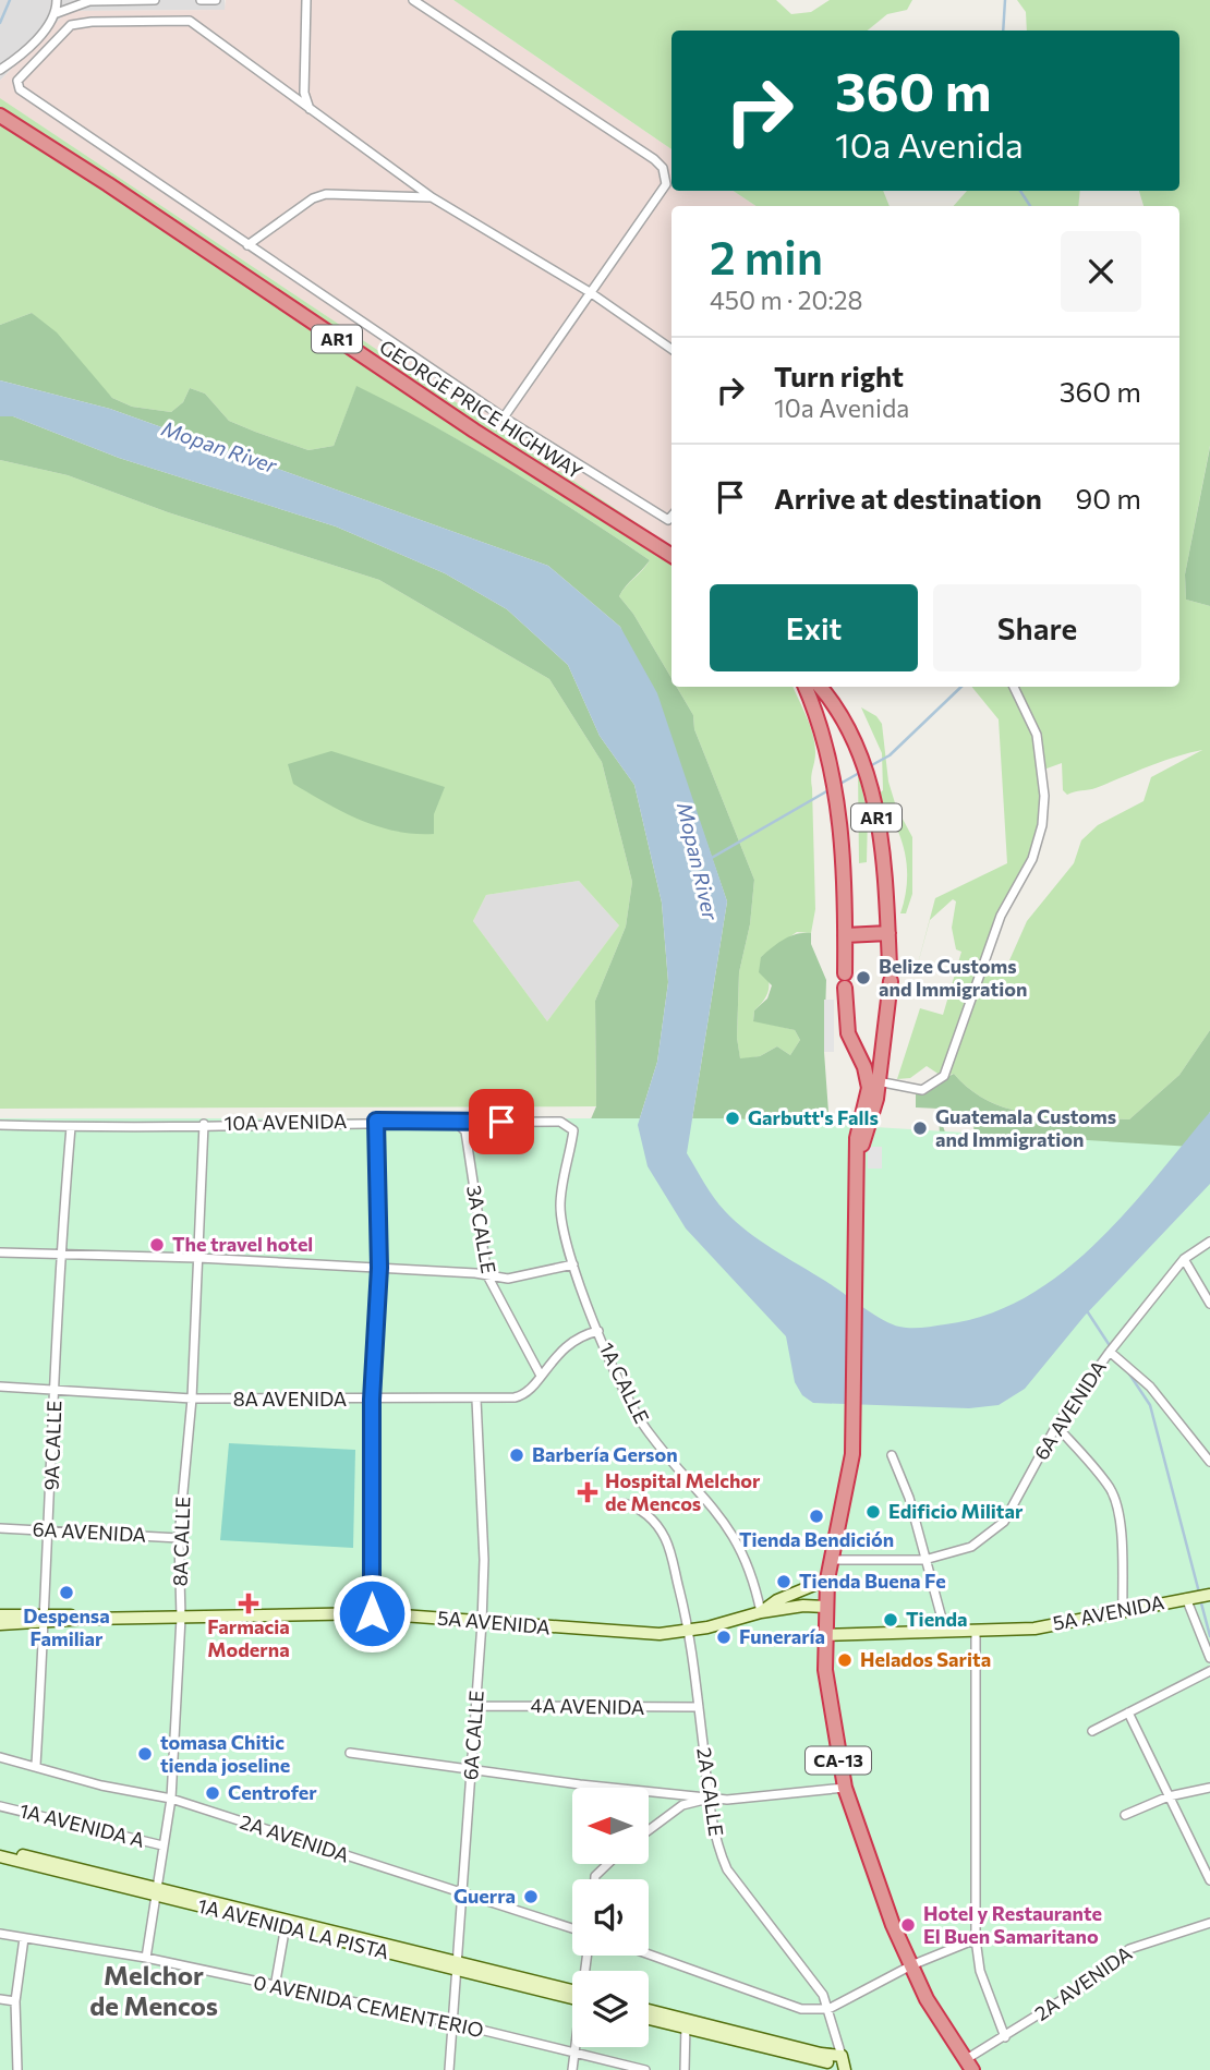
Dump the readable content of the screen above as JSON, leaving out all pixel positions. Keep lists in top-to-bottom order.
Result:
{
  "streets": {
    "highway": ["AR1", "GEORGE PRICE HIGHWAY", "CA-13"],
    "street": [
      "10A AVENIDA",
      "3A CALLE",
      "1A CALLE",
      "8A AVENIDA",
      "6A AVENIDA",
      "9A CALLE",
      "8A CALLE",
      "5A AVENIDA",
      "4A AVENIDA",
      "6A CALLE",
      "2A CALLE",
      "1A AVENIDA A",
      "2A AVENIDA",
      "1A AVENIDA LA PISTA",
      "0 AVENIDA CEMENTERIO"
    ]
  },
  "crossings": [
    ["AR1", "CA-13"],
    ["10A AVENIDA", "3A CALLE"],
    ["10A AVENIDA", "1A CALLE"],
    ["10A AVENIDA", "9A CALLE"],
    ["10A AVENIDA", "8A CALLE"],
    ["3A CALLE", "8A AVENIDA"],
    ["1A CALLE", "8A AVENIDA"],
    ["1A CALLE", "5A AVENIDA"],
    ["8A AVENIDA", "9A CALLE"],
    ["8A AVENIDA", "8A CALLE"],
    ["8A AVENIDA", "6A CALLE"],
    ["6A AVENIDA", "9A CALLE"],
    ["6A AVENIDA", "8A CALLE"],
    ["6A AVENIDA", "CA-13"],
    ["9A CALLE", "5A AVENIDA"],
    ["9A CALLE", "2A AVENIDA"],
    ["8A CALLE", "5A AVENIDA"],
    ["8A CALLE", "1A AVENIDA A"],
    ["8A CALLE", "2A AVENIDA"],
    ["8A CALLE", "1A AVENIDA LA PISTA"],
    ["8A CALLE", "0 AVENIDA CEMENTERIO"],
    ["5A AVENIDA", "6A CALLE"],
    ["5A AVENIDA", "CA-13"],
    ["5A AVENIDA", "2A CALLE"],
    ["4A AVENIDA", "6A CALLE"],
    ["4A AVENIDA", "2A CALLE"],
    ["6A CALLE", "2A AVENIDA"],
    ["6A CALLE", "1A AVENIDA LA PISTA"],
    ["6A CALLE", "0 AVENIDA CEMENTERIO"],
    ["CA-13", "2A AVENIDA"]
  ],
  "districts": ["Melchor de Mencos"],
  "water": ["Mopan River"],
  "places": {
    "other": [
      "Belize Customs and Immigration",
      "Garbutt's Falls",
      "Guatemala Customs and Immigration",
      "The travel hotel",
      "Barbería Gerson",
      "Edificio Militar",
      "Tienda Bendición",
      "Tienda Buena Fe",
      "Despensa Familiar",
      "Tienda",
      "Funeraría",
      "Helados Sarita",
      "tomasa Chitic tienda joseline",
      "Centrofer",
      "Guerra",
      "Hotel y Restaurante El Buen Samaritano"
    ],
    "health": ["Hospital Melchor de Mencos", "Farmacia Moderna"]
  },
  "north": "left",
  "page": {
    "turn": ["360 m", "10a Avenida"],
    "heading": ["2 min", "450 m · 20:28"],
    "list": [
      {
        "name": "Turn right",
        "note": "10a Avenida",
        "value": "360 m"
      },
      {
        "name": "Arrive at destination",
        "value": "90 m"
      }
    ],
    "buttons": ["Exit", "Share"]
  }
}
